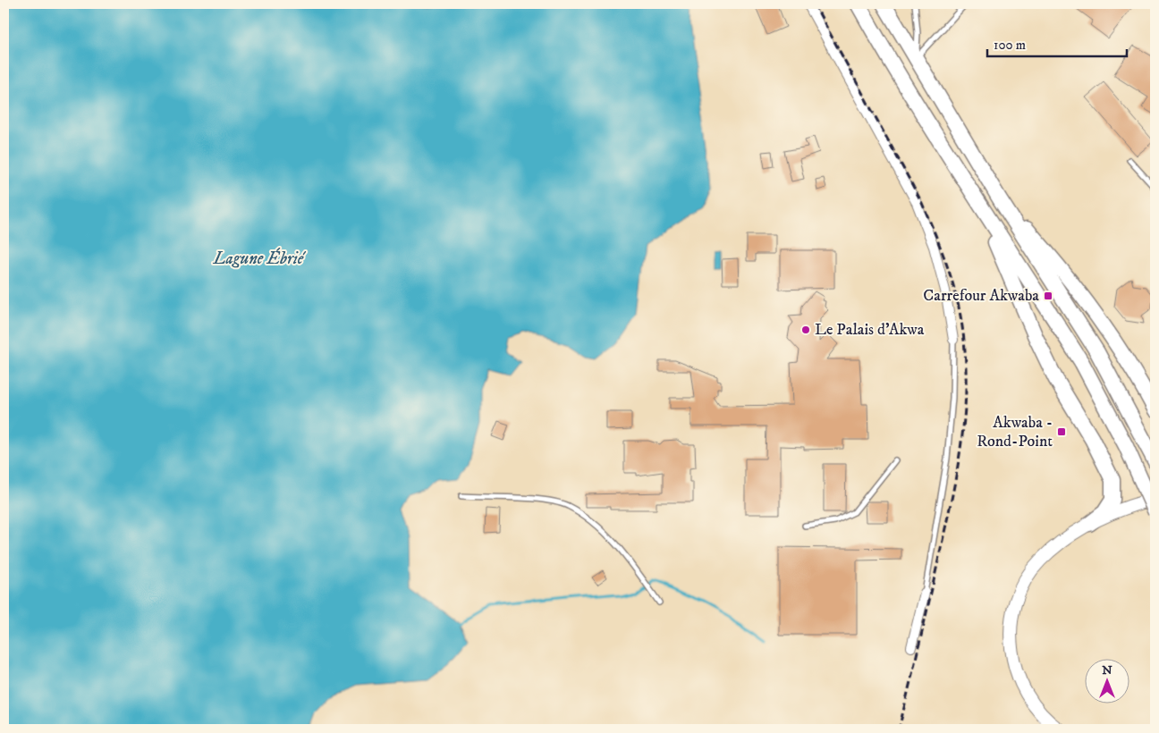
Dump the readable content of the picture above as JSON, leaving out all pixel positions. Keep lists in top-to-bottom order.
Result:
{
  "water": ["Lagune Ébrié"],
  "places": {
    "transit": ["Carrefour Akwaba", "Akwaba - Rond-Point"],
    "other": ["Le Palais d'Akwa"]
  },
  "scale_bar": "100 m",
  "north": "top"
}
